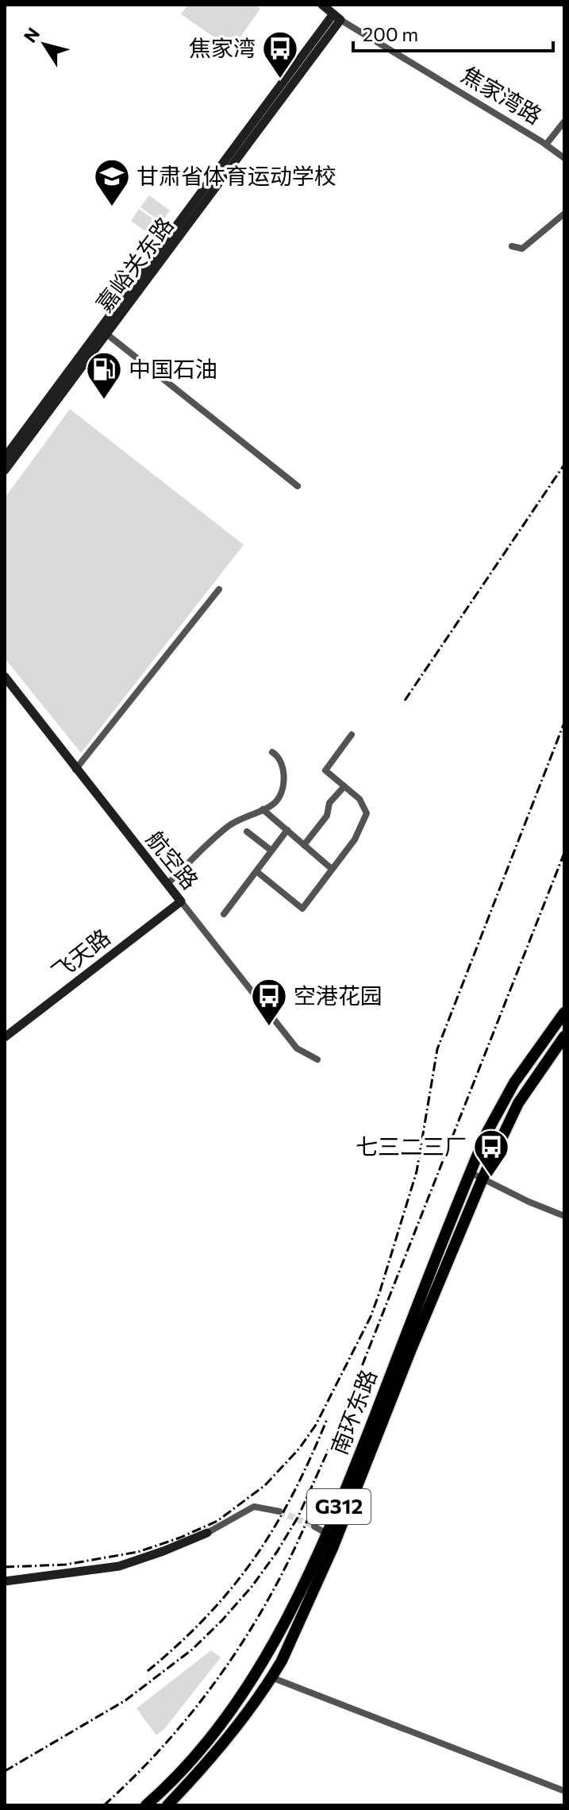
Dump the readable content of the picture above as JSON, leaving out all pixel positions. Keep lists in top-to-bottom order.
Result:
{
  "streets": {
    "highway": ["南环东路", "G312"],
    "main road": [
      "焦家湾路",
      "嘉峪关东路",
      "航空路",
      "飞天路"
    ]
  },
  "crossings": [
    ["焦家湾路", "嘉峪关东路"],
    ["航空路", "飞天路"]
  ],
  "places": {
    "bus stop": ["焦家湾", "空港花园", "七三二三厂"],
    "school or university": ["甘肃省体育运动学校"],
    "fuel station": ["中国石油"]
  },
  "scale_bar": "200 m",
  "north": "top left"
}
